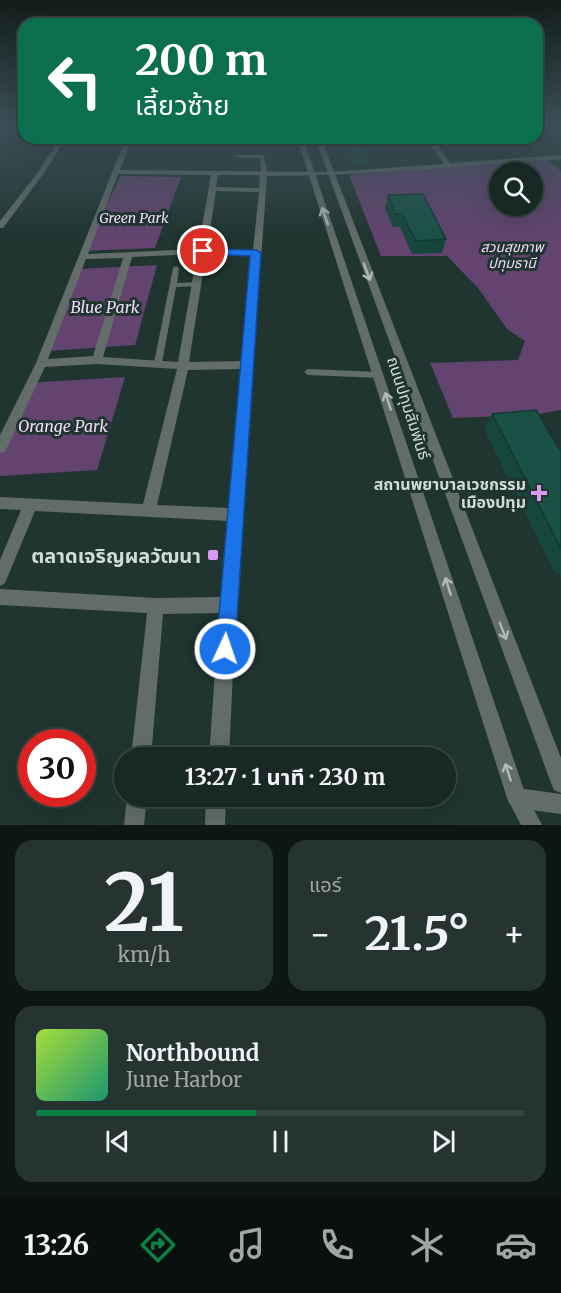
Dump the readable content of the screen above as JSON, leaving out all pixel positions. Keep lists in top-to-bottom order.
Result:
{
  "streets": {
    "street": ["ถนนปทุมสัมพันธ์"]
  },
  "parks": [
    "Green Park",
    "สวนสุขภาพ ปทุมธานี",
    "Blue Park",
    "Orange Park"
  ],
  "places": {
    "health": ["สถานพยาบาลเวชกรรม เมืองปทุม"],
    "transit": ["ตลาดเจริญผลวัฒนา"]
  },
  "page": {
    "turn": ["200 m", "เลี้ยวซ้าย"],
    "limit": "30",
    "trip": "13:27 · 1 นาที · 230 m",
    "tile": [
      ["21", "km/h"],
      "แอร์"
    ],
    "heat": ["−", "21.5°", "+"],
    "song": ["Northbound", "June Harbor"],
    "tabs": "13:26"
  }
}
